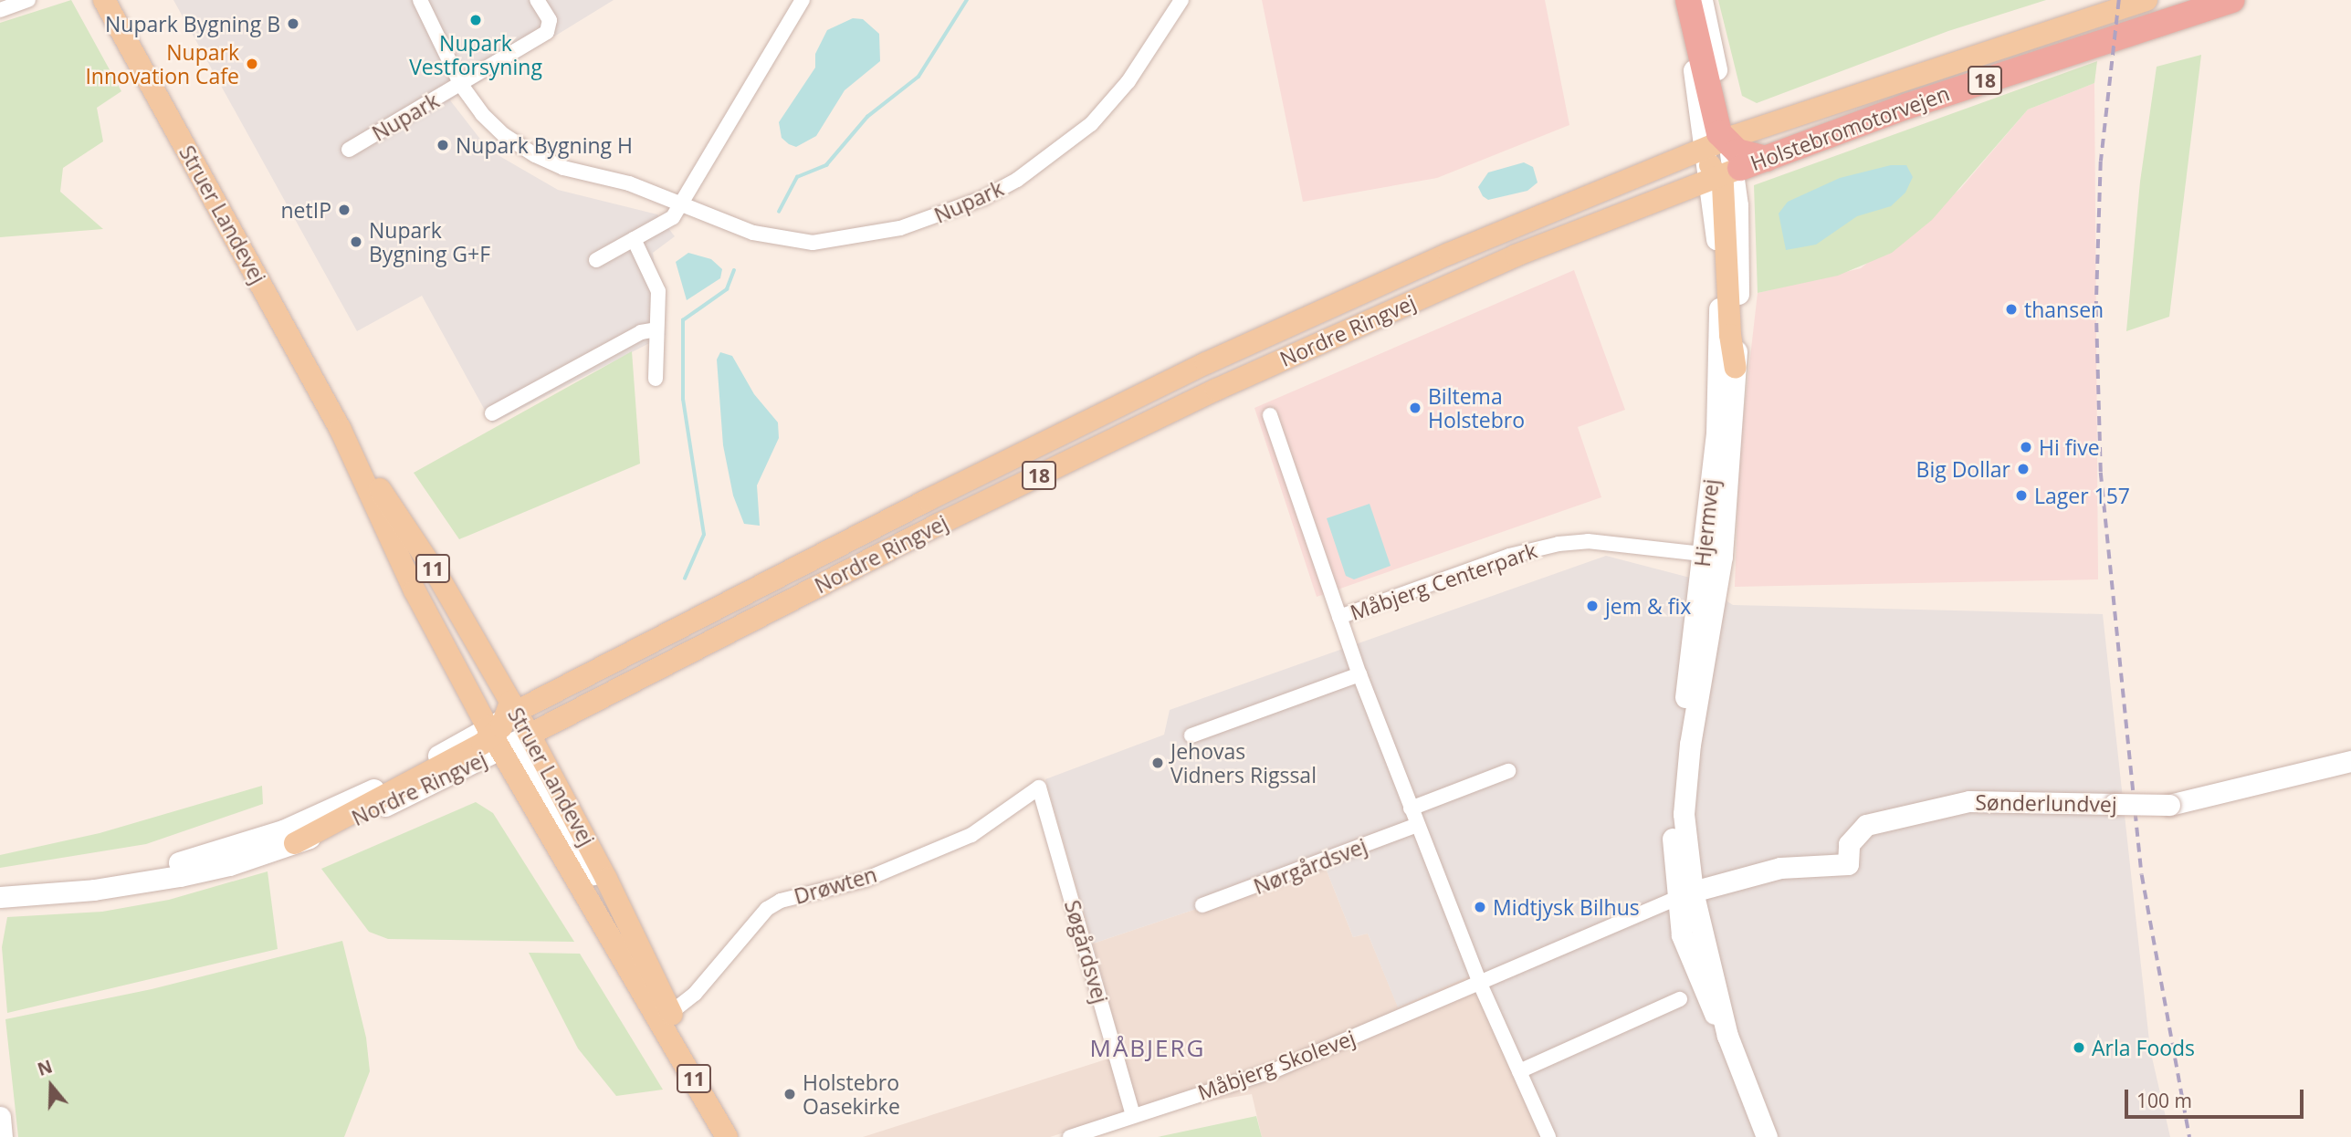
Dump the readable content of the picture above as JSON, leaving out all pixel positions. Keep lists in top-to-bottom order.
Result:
{
  "streets": {
    "highway": ["18", "Holstebromotorvejen"],
    "main road": ["Struer Landevej", "Nordre Ringvej", "11"],
    "street": [
      "Nupark",
      "Hjermvej",
      "Måbjerg Centerpark",
      "Sønderlundvej",
      "Nørgårdsvej",
      "Drøwten",
      "Søgårdsvej",
      "Måbjerg Skolevej"
    ]
  },
  "crossings": [
    ["Holstebromotorvejen", "Nordre Ringvej"],
    ["Holstebromotorvejen", "Hjermvej"],
    ["Struer Landevej", "Nordre Ringvej"],
    ["Struer Landevej", "Drøwten"],
    ["Nordre Ringvej", "Hjermvej"],
    ["Hjermvej", "Måbjerg Centerpark"],
    ["Hjermvej", "Sønderlundvej"],
    ["Hjermvej", "Måbjerg Skolevej"],
    ["Sønderlundvej", "Måbjerg Skolevej"],
    ["Drøwten", "Søgårdsvej"],
    ["Søgårdsvej", "Måbjerg Skolevej"]
  ],
  "districts": ["MÅBJERG"],
  "places": [
    "Nupark Vestforsyning",
    "Nupark Bygning B",
    "Nupark Innovation Cafe",
    "Nupark Bygning H",
    "netIP",
    "Nupark Bygning G+F",
    "thansen",
    "Biltema Holstebro",
    "Hi five",
    "Big Dollar",
    "Lager 157",
    "jem & fix",
    "Jehovas Vidners Rigssal",
    "Midtjysk Bilhus",
    "Arla Foods",
    "Holstebro Oasekirke"
  ],
  "scale_bar": "100 m",
  "north": "top"
}
